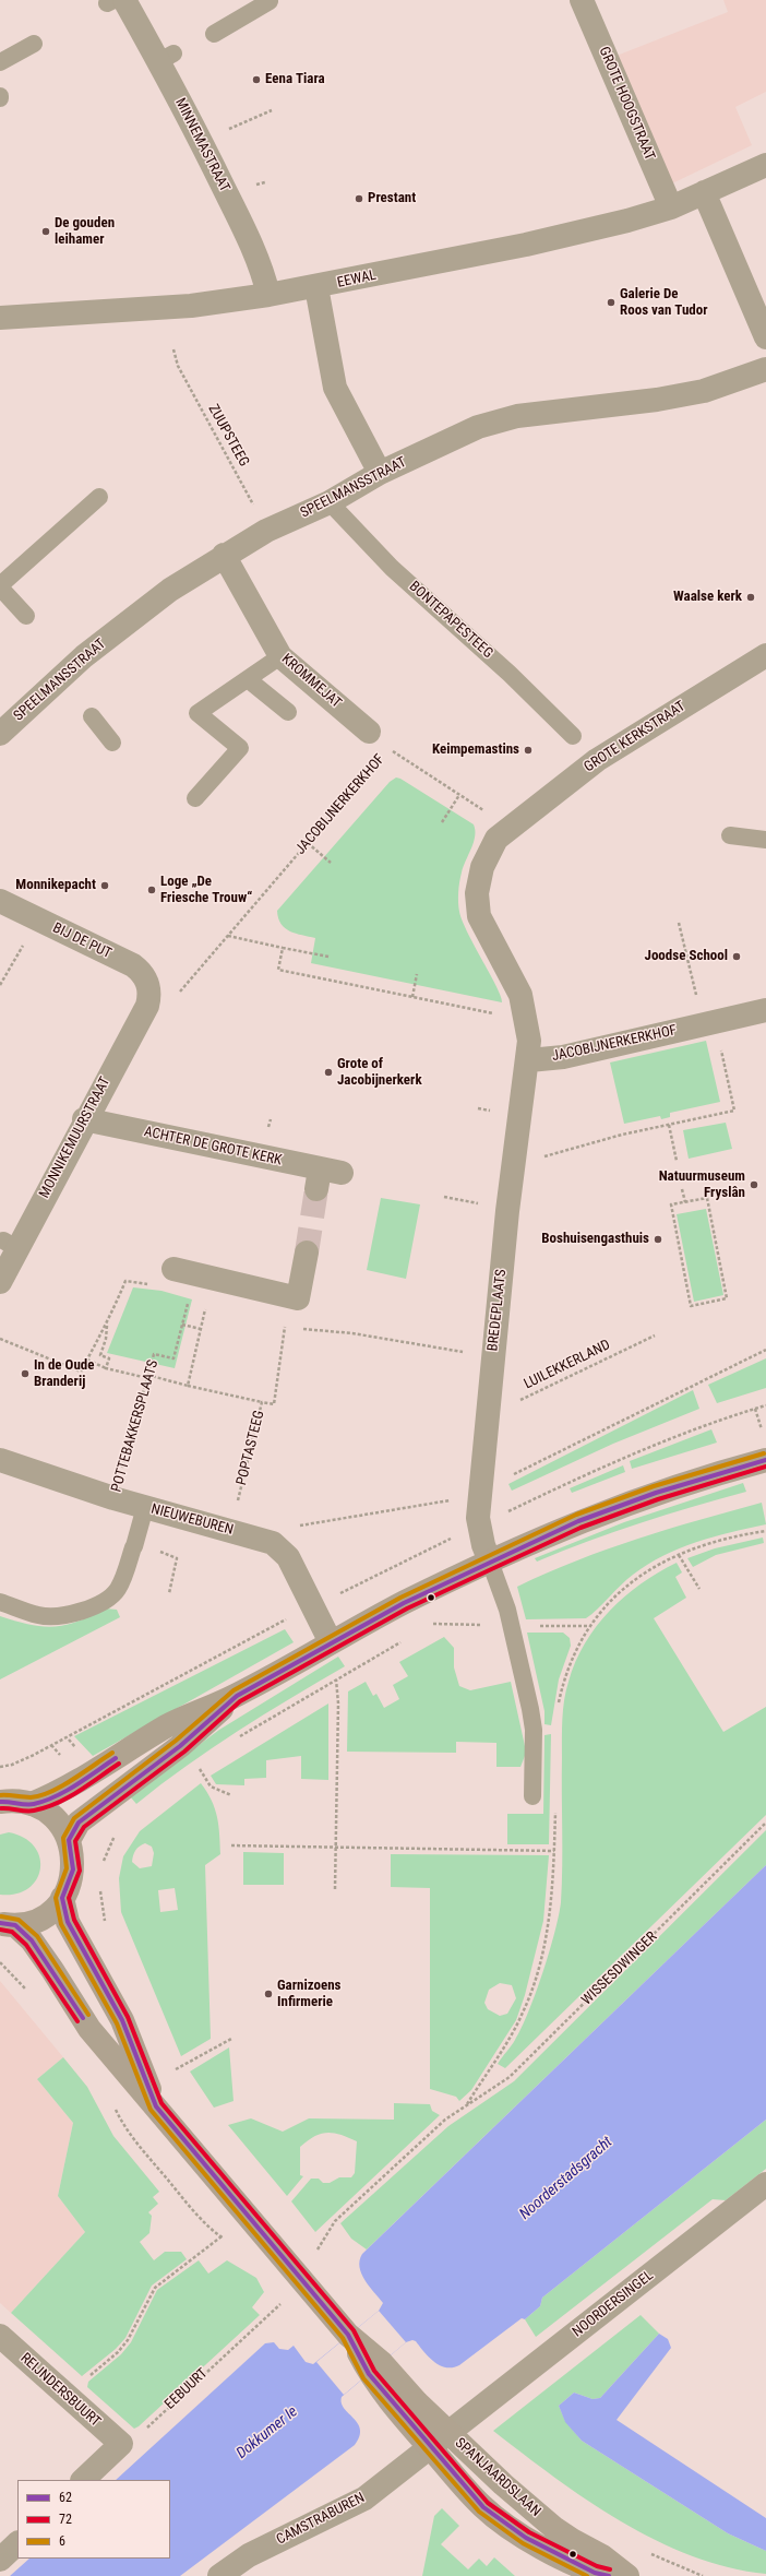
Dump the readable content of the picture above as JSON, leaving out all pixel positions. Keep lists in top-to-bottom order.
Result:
{
  "streets": {
    "main road": ["SPANJAARDSLAAN"],
    "street": [
      "GROTE HOOGSTRAAT",
      "MINNEMASTRAAT",
      "EEWAL",
      "SPEELMANSSTRAAT",
      "KROMMEJAT",
      "GROTE KERKSTRAAT",
      "JACOBIJNERKERKHOF",
      "BIJ DE PUT",
      "MONNIKEMUURSTRAAT",
      "ACHTER DE GROTE KERK",
      "BREDEPLAATS",
      "NIEUWEBUREN",
      "NOORDERSINGEL",
      "REIJNDERSBUURT",
      "CAMSTRABUREN"
    ],
    "lane": ["BONTEPAPESTEEG"],
    "path": [
      "ZUUPSTEEG",
      "LUILEKKERLAND",
      "POTTEBAKKERSPLAATS",
      "POPTASTEEG",
      "WISSESDWINGER",
      "EEBUURT"
    ]
  },
  "crossings": [
    ["GROTE HOOGSTRAAT", "EEWAL"],
    ["MINNEMASTRAAT", "EEWAL"],
    ["ZUUPSTEEG", "SPEELMANSSTRAAT"],
    ["SPEELMANSSTRAAT", "BONTEPAPESTEEG"],
    ["SPEELMANSSTRAAT", "KROMMEJAT"],
    ["GROTE KERKSTRAAT", "JACOBIJNERKERKHOF"],
    ["JACOBIJNERKERKHOF", "BIJ DE PUT"],
    ["JACOBIJNERKERKHOF", "MONNIKEMUURSTRAAT"],
    ["JACOBIJNERKERKHOF", "BREDEPLAATS"],
    ["BIJ DE PUT", "MONNIKEMUURSTRAAT"],
    ["MONNIKEMUURSTRAAT", "ACHTER DE GROTE KERK"],
    ["BREDEPLAATS", "LUILEKKERLAND"],
    ["POTTEBAKKERSPLAATS", "NIEUWEBUREN"],
    ["POPTASTEEG", "NIEUWEBUREN"],
    ["NOORDERSINGEL", "SPANJAARDSLAAN"],
    ["NOORDERSINGEL", "CAMSTRABUREN"],
    ["EEBUURT", "REIJNDERSBUURT"],
    ["SPANJAARDSLAAN", "CAMSTRABUREN"]
  ],
  "water": ["Noorderstadsgracht", "Dokkumer Ie"],
  "places": [
    "Eena Tiara",
    "Prestant",
    "De gouden leihamer",
    "Galerie De Roos van Tudor",
    "Waalse kerk",
    "Keimpemastins",
    "Monnikepacht",
    "Loge „De Friesche Trouw“",
    "Joodse School",
    "Grote of Jacobijnerkerk",
    "Natuurmuseum Fryslân",
    "Boshuisengasthuis",
    "In de Oude Branderij",
    "Garnizoens Infirmerie"
  ],
  "lines": ["transit line 6", "transit line 62", "transit line 72"],
  "legend": ["62", "72", "6"]
}
